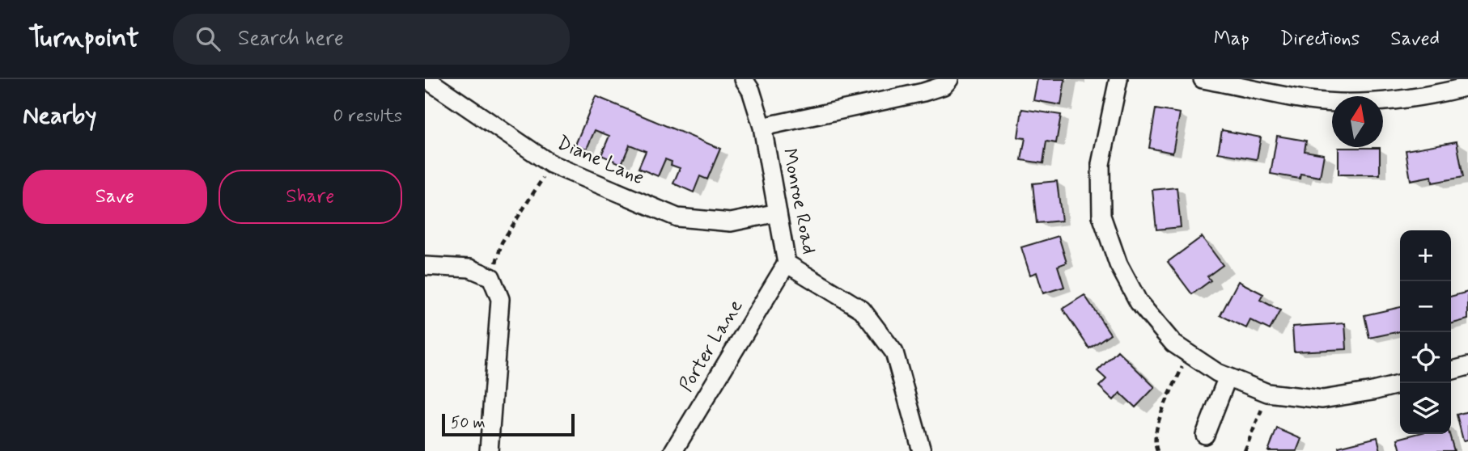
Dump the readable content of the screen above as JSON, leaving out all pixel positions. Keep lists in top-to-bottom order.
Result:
{
  "streets": {
    "street": ["Diane Lane", "Monroe Road", "Porter Lane"]
  },
  "crossings": [
    ["Diane Lane", "Monroe Road"],
    ["Monroe Road", "Porter Lane"]
  ],
  "scale_bar": "50 m",
  "north": "top",
  "page": {
    "header": "Turnpoint",
    "search": "Search here",
    "nav": ["Map", "Directions", "Saved"],
    "heading": ["Nearby", "0 results"],
    "buttons": ["Save", "Share"],
    "map_buttons": ["+", "−"],
    "scale": "50 m"
  }
}
